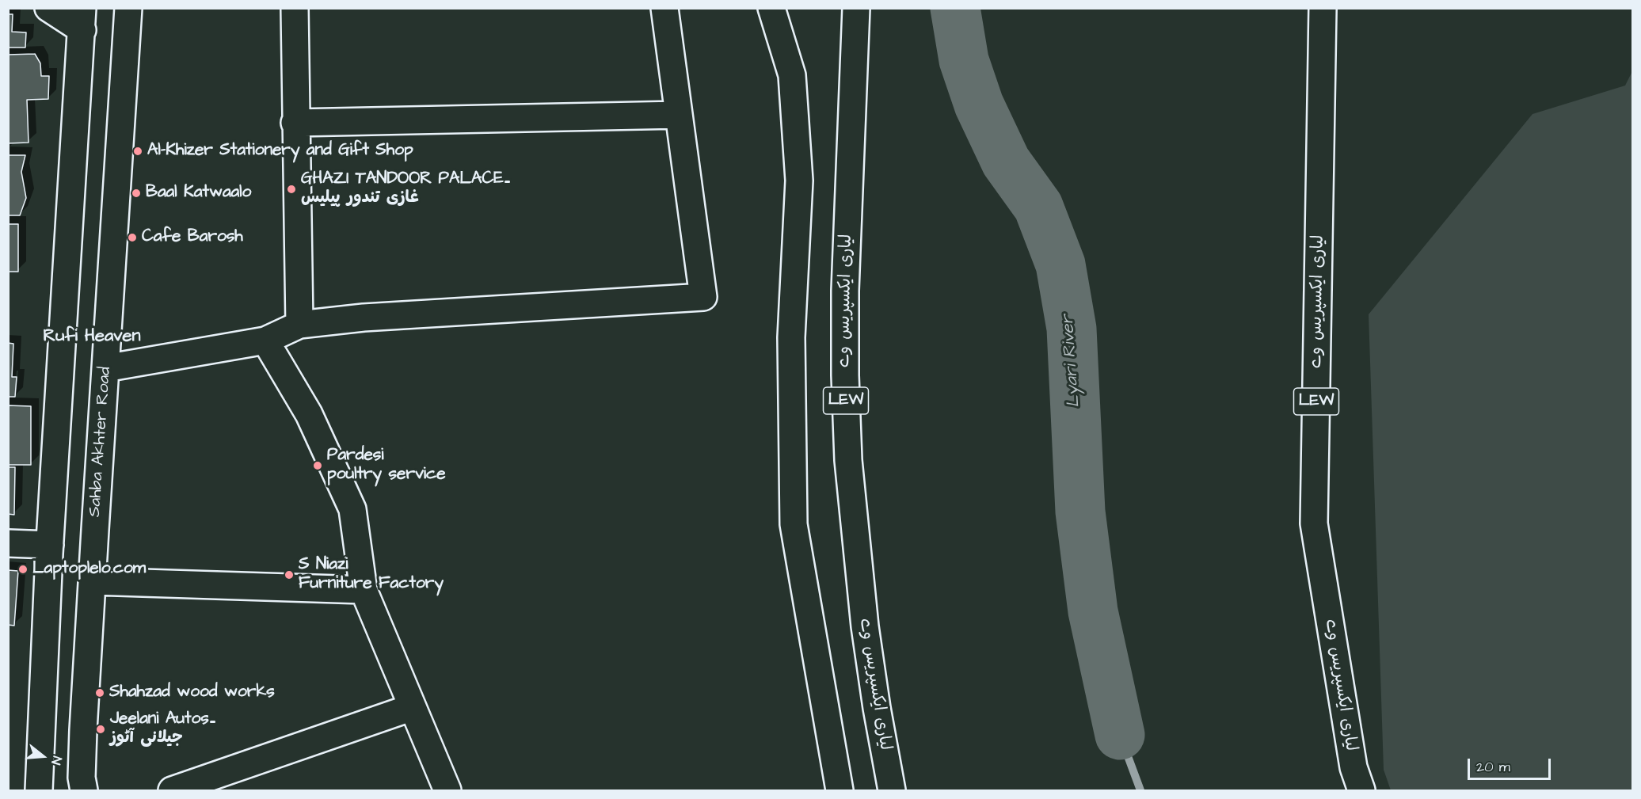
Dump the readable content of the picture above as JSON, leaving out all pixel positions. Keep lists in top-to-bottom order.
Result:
{
  "streets": {
    "main road": ["لیاری ایکسپریس وے", "LEW", "Sahba Akhter Road"]
  },
  "districts": ["Rufi Heaven"],
  "water": ["Lyari River"],
  "places": [
    "Al-Khizer Stationery and Gift Shop",
    "GHAZI TANDOOR PALACE۔ غازی تندور پیلیس",
    "Baal Katwaalo",
    "Cafe Barosh",
    "Pardesi poultry service",
    "Laptoplelo.com",
    "S Niazi Furniture Factory",
    "Shahzad wood works",
    "Jeelani Autos۔ جیلانی آٹوز"
  ],
  "scale_bar": "20 m",
  "north": "right"
}
